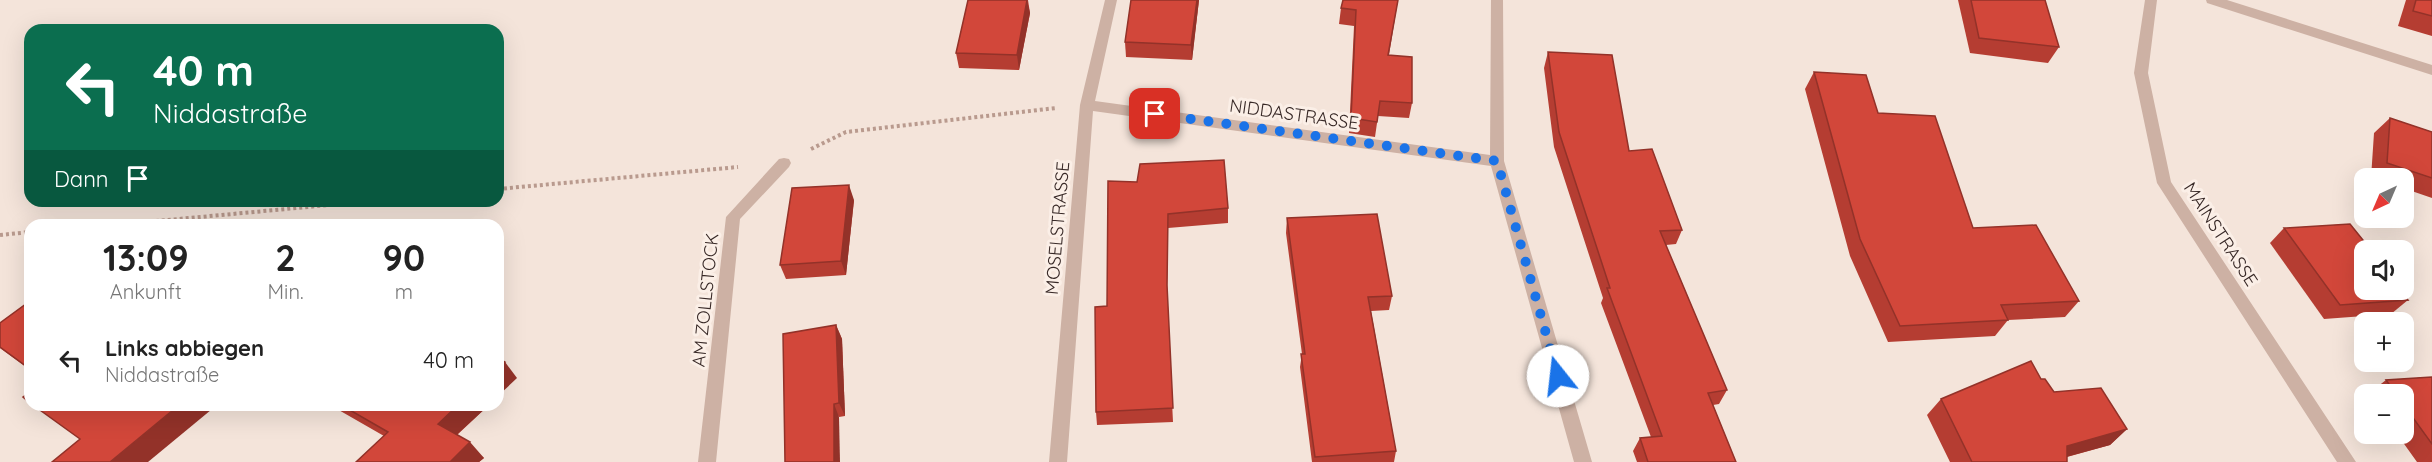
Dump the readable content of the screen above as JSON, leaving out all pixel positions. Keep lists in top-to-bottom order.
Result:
{
  "streets": {
    "street": [
      "NIDDASTRASSE",
      "MOSELSTRASSE",
      "MAINSTRASSE",
      "AM ZOLLSTOCK"
    ]
  },
  "crossings": [
    ["NIDDASTRASSE", "MOSELSTRASSE"]
  ],
  "north": "bottom left",
  "page": {
    "turn": ["40 m", "Niddastraße"],
    "then": "Dann",
    "map_buttons": ["+", "−"],
    "eta": [
      "13:09",
      "Ankunft",
      "2",
      "Min.",
      "90",
      "m"
    ],
    "list": [
      {
        "name": "Links abbiegen",
        "note": "Niddastraße",
        "value": "40 m"
      }
    ]
  }
}
